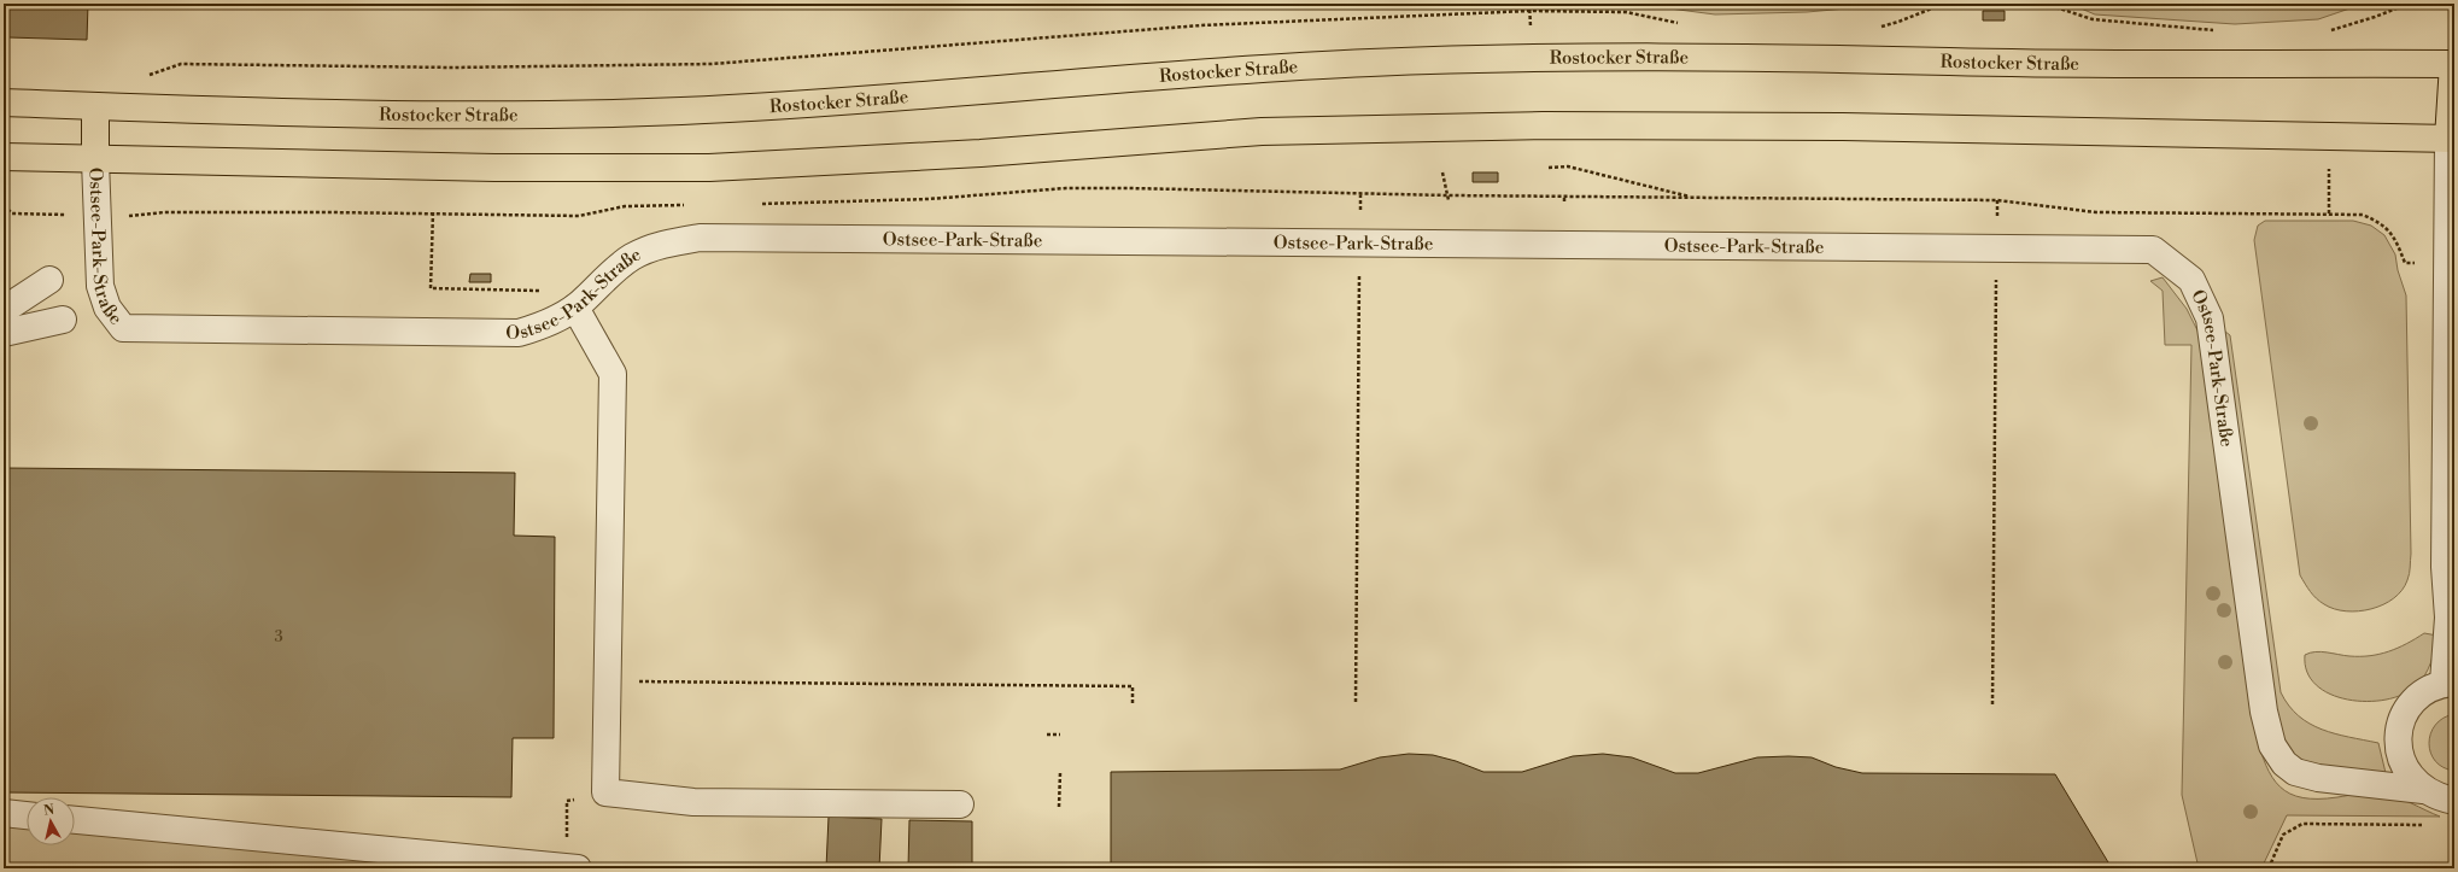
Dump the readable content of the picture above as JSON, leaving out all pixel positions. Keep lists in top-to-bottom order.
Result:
{
  "streets": {
    "main road": ["Rostocker Straße", "Ostsee-Park-Straße"]
  },
  "crossings": [
    ["Rostocker Straße", "Ostsee-Park-Straße"]
  ],
  "house_numbers": ["3"],
  "north": "top"
}
